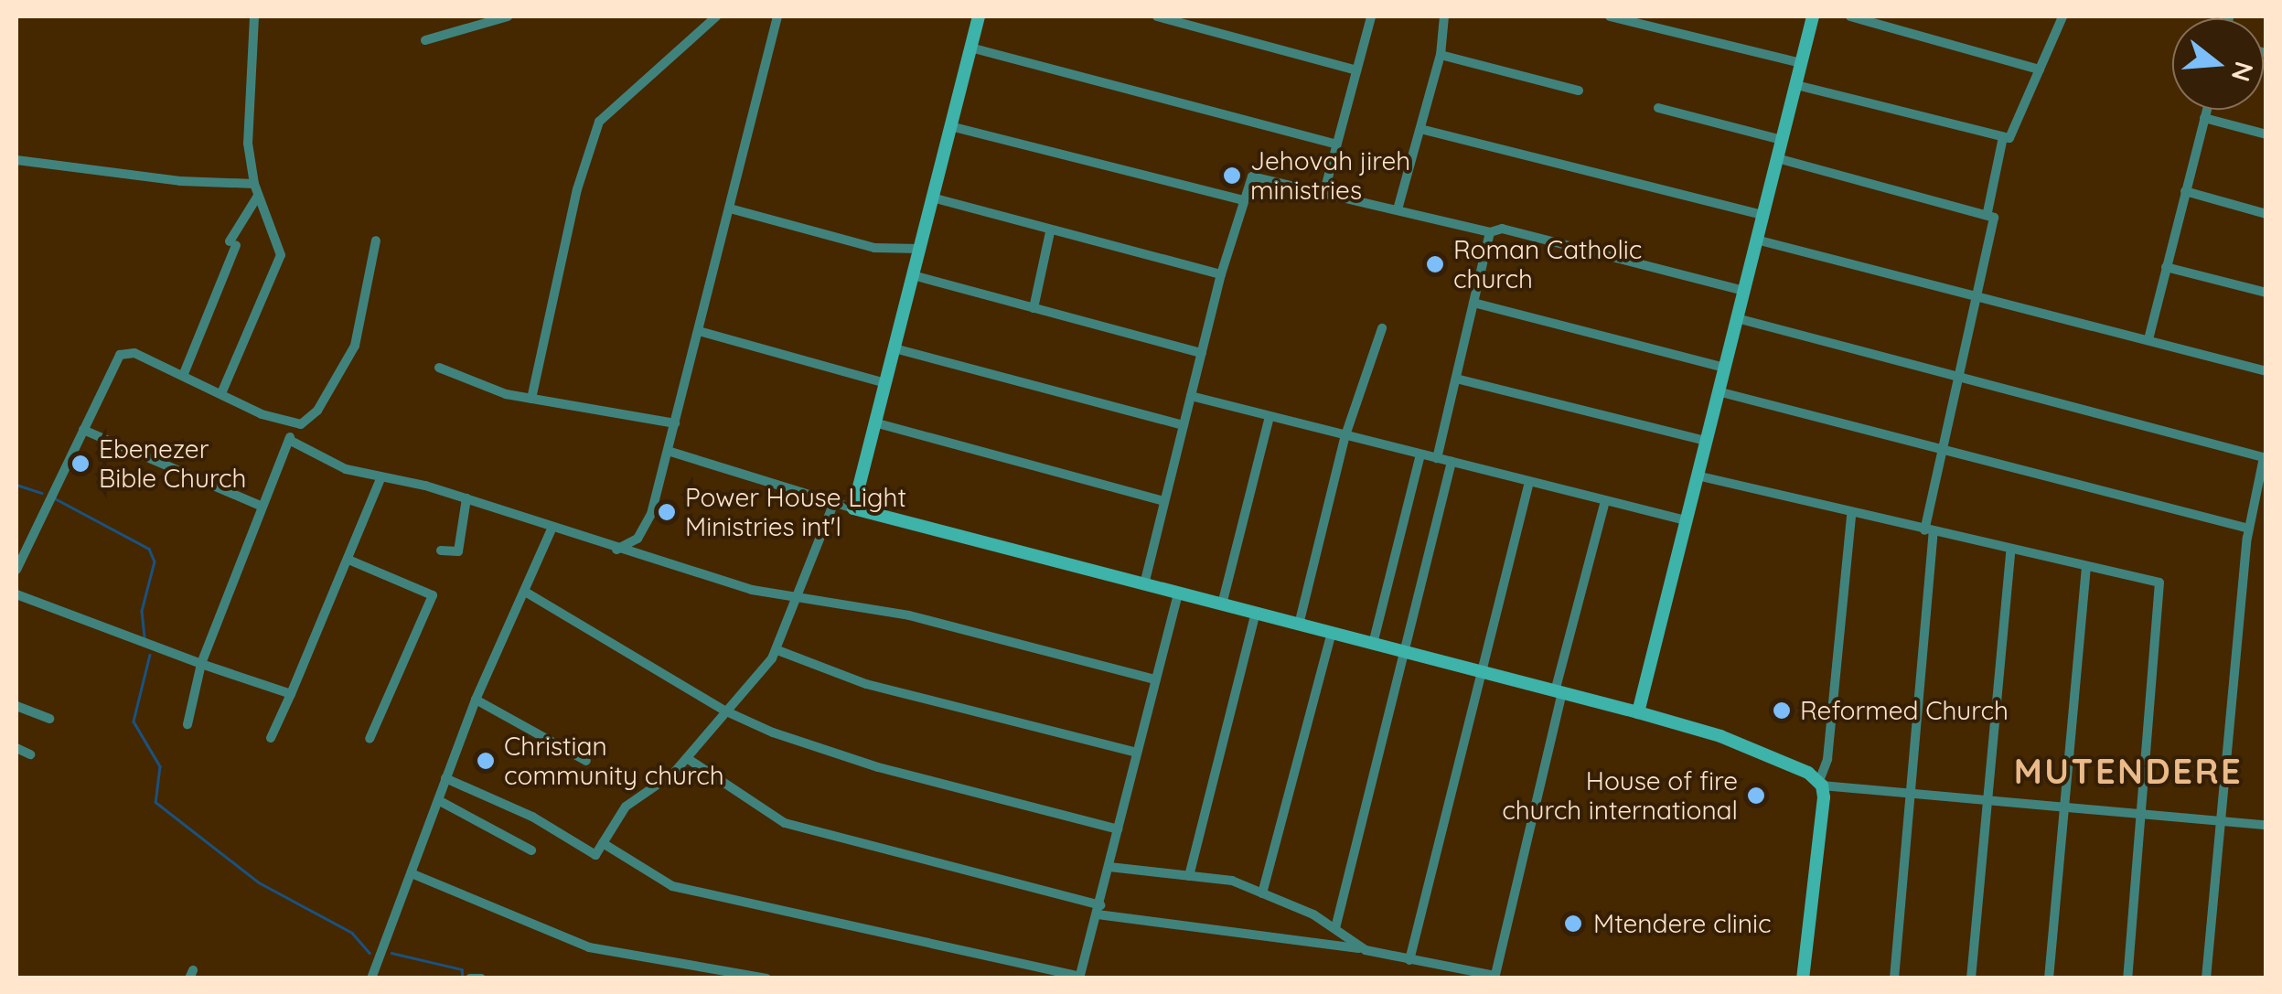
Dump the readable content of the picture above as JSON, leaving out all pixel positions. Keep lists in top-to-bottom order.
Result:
{
  "districts": ["MUTENDERE"],
  "places": [
    "Jehovah jireh ministries",
    "Roman Catholic church",
    "Ebenezer Bible Church",
    "Power House Light Ministries int'l",
    "Reformed Church",
    "Christian community church",
    "House of fire church international",
    "Mtendere clinic"
  ],
  "north": "right"
}
